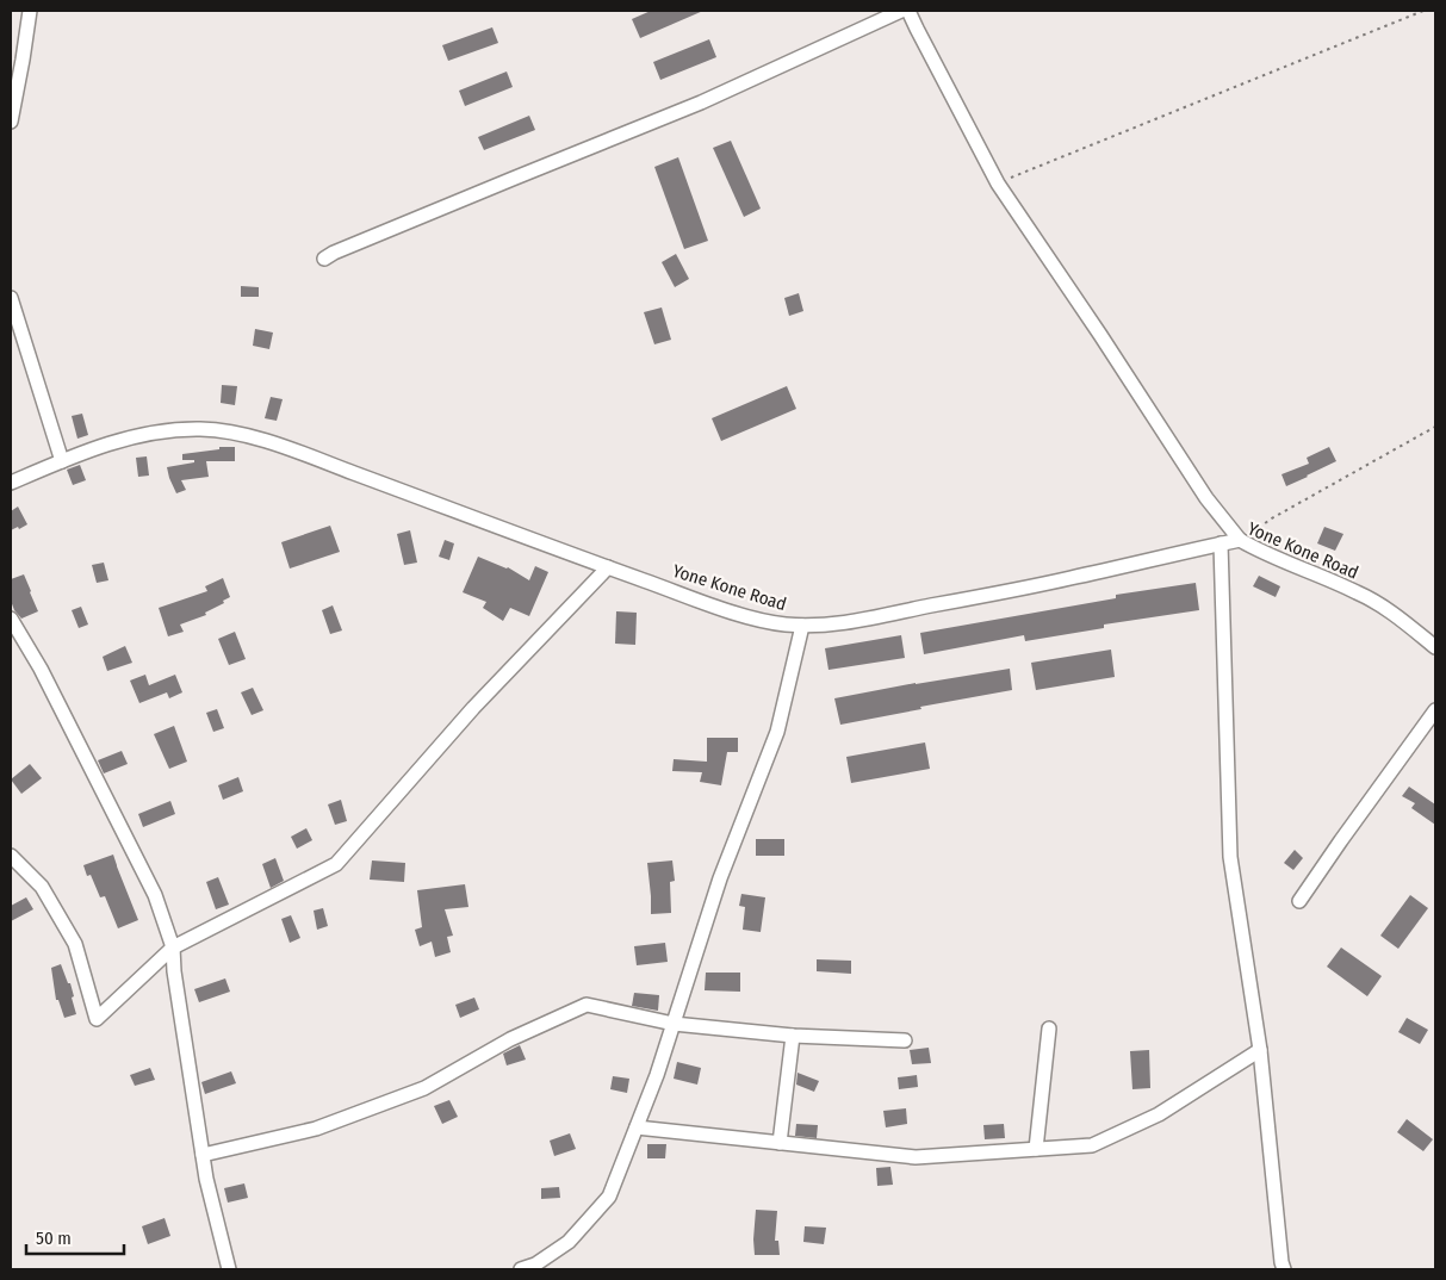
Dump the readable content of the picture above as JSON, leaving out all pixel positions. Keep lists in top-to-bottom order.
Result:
{
  "streets": {
    "street": ["Yone Kone Road"]
  },
  "scale_bar": "50 m"
}
